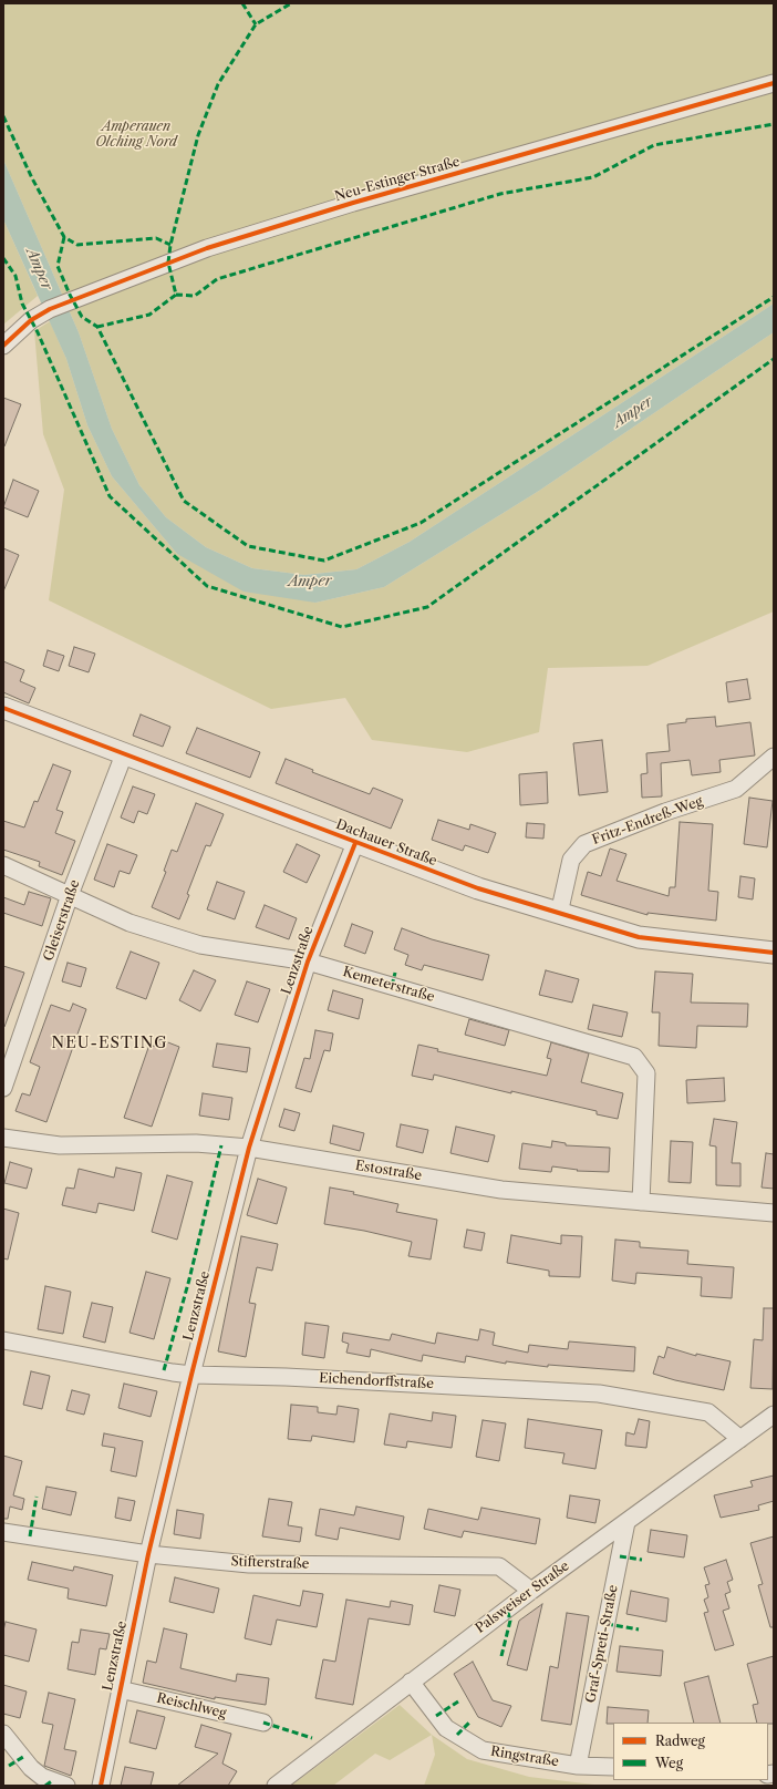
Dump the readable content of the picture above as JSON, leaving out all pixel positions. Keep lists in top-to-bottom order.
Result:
{
  "streets": {
    "street": [
      "Neu-Estinger Straße",
      "Fritz-Endreß-Weg",
      "Dachauer Straße",
      "Gleiserstraße",
      "Lenzstraße",
      "Kemeterstraße",
      "Estostraße",
      "Eichendorffstraße",
      "Stifterstraße",
      "Palsweiser Straße",
      "Graf-Spreti-Straße",
      "Reischlweg",
      "Ringstraße"
    ]
  },
  "crossings": [
    ["Fritz-Endreß-Weg", "Dachauer Straße"],
    ["Dachauer Straße", "Gleiserstraße"],
    ["Dachauer Straße", "Lenzstraße"],
    ["Gleiserstraße", "Kemeterstraße"],
    ["Lenzstraße", "Kemeterstraße"],
    ["Lenzstraße", "Estostraße"],
    ["Lenzstraße", "Eichendorffstraße"],
    ["Lenzstraße", "Stifterstraße"],
    ["Lenzstraße", "Reischlweg"],
    ["Kemeterstraße", "Estostraße"],
    ["Eichendorffstraße", "Palsweiser Straße"],
    ["Stifterstraße", "Palsweiser Straße"],
    ["Palsweiser Straße", "Graf-Spreti-Straße"],
    ["Palsweiser Straße", "Ringstraße"],
    ["Graf-Spreti-Straße", "Ringstraße"]
  ],
  "districts": ["NEU-ESTING"],
  "water": ["Amper"],
  "parks": ["Amperauen Olching Nord"],
  "legend": ["Radweg", "Weg"]
}
